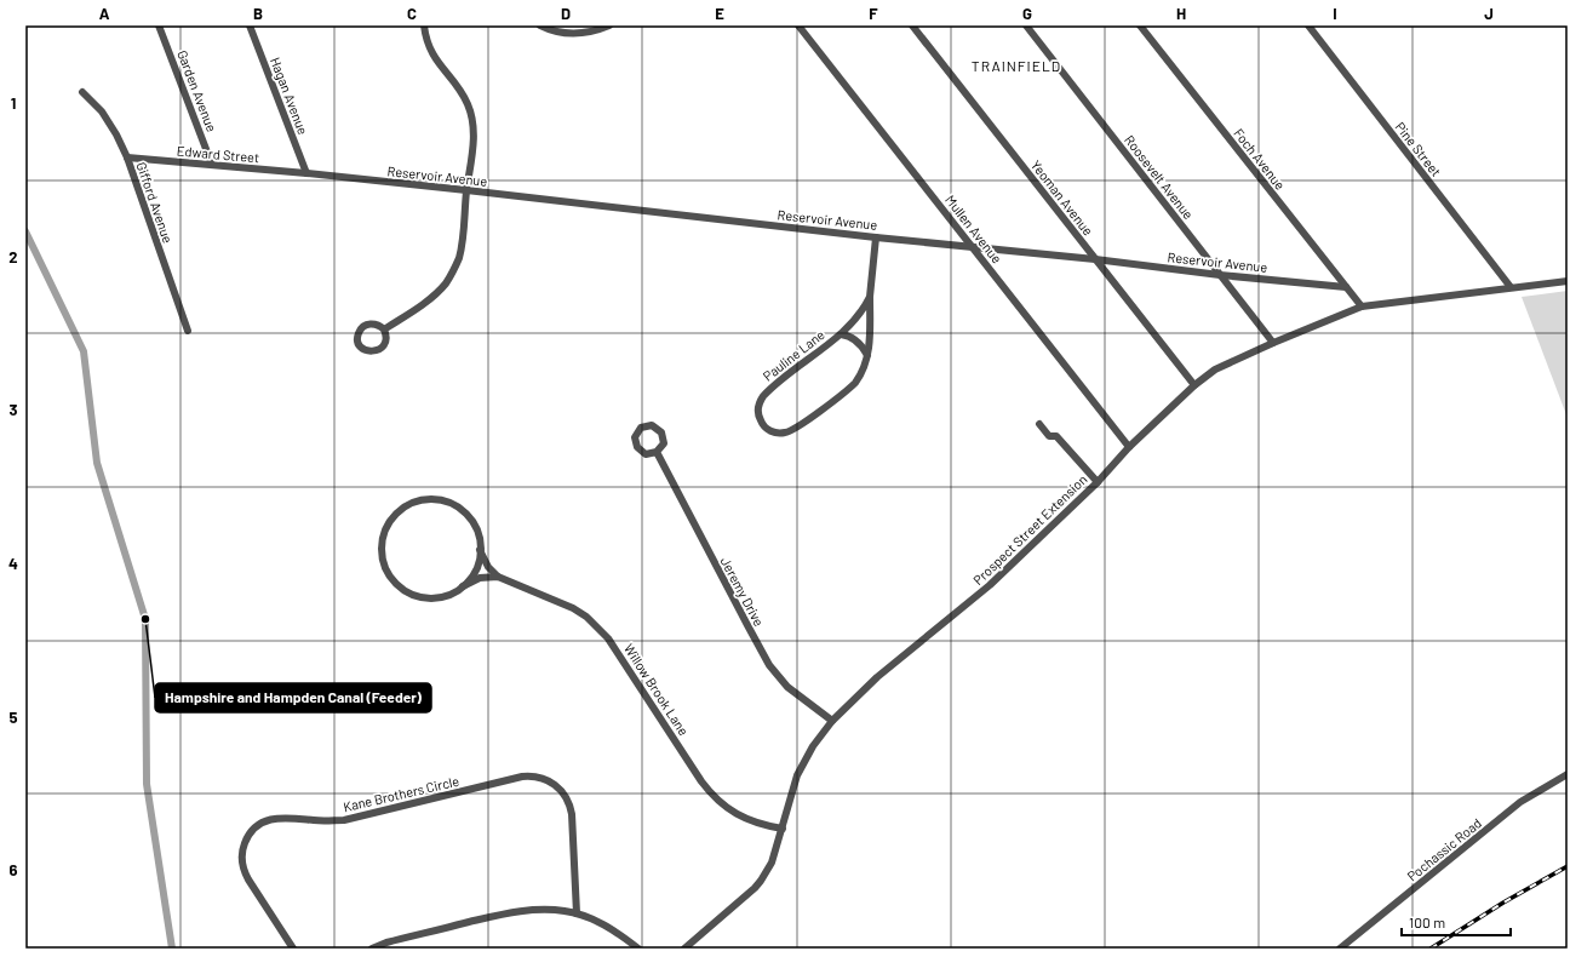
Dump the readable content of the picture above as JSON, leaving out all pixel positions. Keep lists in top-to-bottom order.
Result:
{
  "streets": {
    "street": [
      "Garden Avenue",
      "Hagan Avenue",
      "Pine Street",
      "Edward Street",
      "Foch Avenue",
      "Reservoir Avenue",
      "Roosevelt Avenue",
      "Yeoman Avenue",
      "Gifford Avenue",
      "Mullen Avenue",
      "Pauline Lane",
      "Prospect Street Extension",
      "Jeremy Drive",
      "Willow Brook Lane",
      "Kane Brothers Circle",
      "Pochassic Road"
    ]
  },
  "crossings": [
    ["Garden Avenue", "Edward Street"],
    ["Hagan Avenue", "Edward Street"],
    ["Hagan Avenue", "Reservoir Avenue"],
    ["Pine Street", "Prospect Street Extension"],
    ["Edward Street", "Reservoir Avenue"],
    ["Edward Street", "Gifford Avenue"],
    ["Foch Avenue", "Reservoir Avenue"],
    ["Foch Avenue", "Prospect Street Extension"],
    ["Reservoir Avenue", "Roosevelt Avenue"],
    ["Reservoir Avenue", "Yeoman Avenue"],
    ["Reservoir Avenue", "Mullen Avenue"],
    ["Reservoir Avenue", "Pauline Lane"],
    ["Roosevelt Avenue", "Prospect Street Extension"],
    ["Yeoman Avenue", "Prospect Street Extension"],
    ["Mullen Avenue", "Prospect Street Extension"],
    ["Prospect Street Extension", "Jeremy Drive"],
    ["Prospect Street Extension", "Willow Brook Lane"]
  ],
  "districts": ["TRAINFIELD"],
  "places": ["Hampshire and Hampden Canal (Feeder)"],
  "scale_bar": "100 m",
  "grid": {
    "columns": [
      "A",
      "B",
      "C",
      "D",
      "E",
      "F",
      "G",
      "H",
      "I",
      "J"
    ],
    "rows": [
      "1",
      "2",
      "3",
      "4",
      "5",
      "6"
    ]
  }
}
